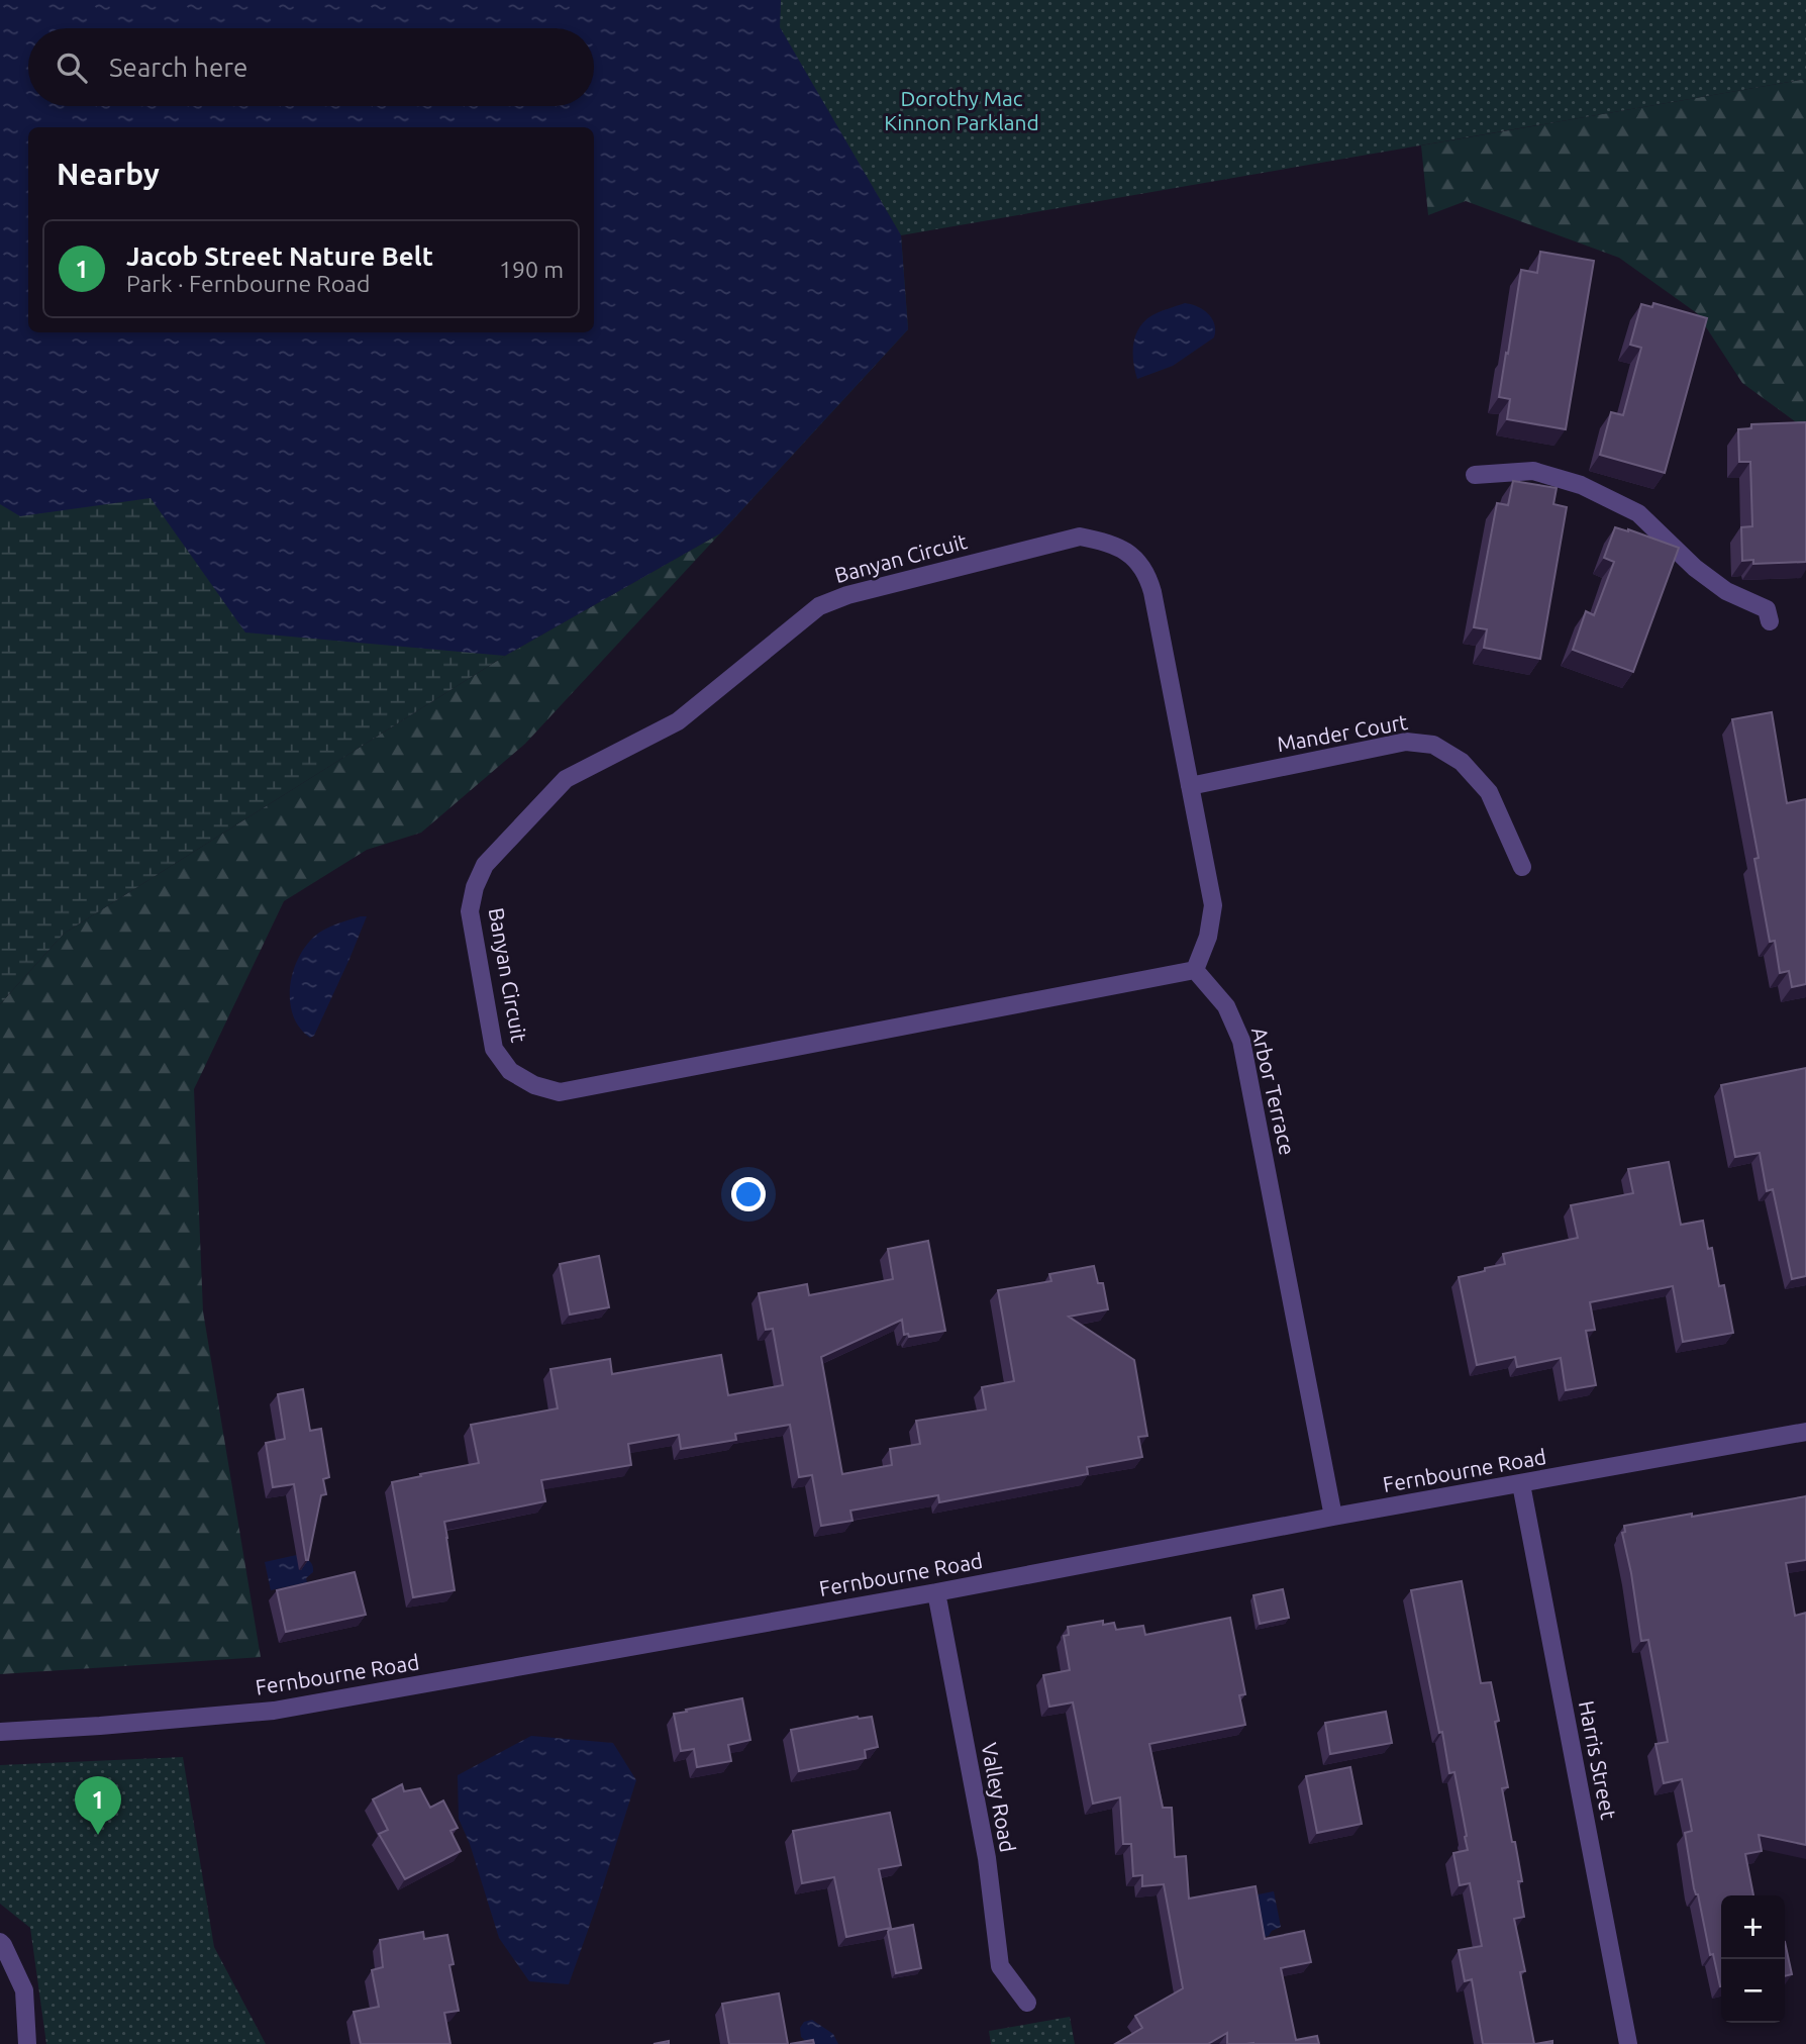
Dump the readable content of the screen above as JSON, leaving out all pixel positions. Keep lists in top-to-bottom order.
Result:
{
  "streets": {
    "street": [
      "Banyan Circuit",
      "Mander Court",
      "Arbor Terrace",
      "Fernbourne Road",
      "Harris Street",
      "Valley Road"
    ]
  },
  "crossings": [
    ["Banyan Circuit", "Mander Court"],
    ["Banyan Circuit", "Arbor Terrace"],
    ["Arbor Terrace", "Fernbourne Road"],
    ["Fernbourne Road", "Harris Street"],
    ["Fernbourne Road", "Valley Road"]
  ],
  "parks": ["Dorothy Mac Kinnon Parkland"],
  "page": {
    "search": "Search here",
    "heading": "Nearby",
    "list": [
      {
        "mark": "1",
        "name": "Jacob Street Nature Belt",
        "note": "Park · Fernbourne Road",
        "value": "190 m"
      }
    ],
    "pins": "1",
    "map_buttons": ["+", "−"]
  }
}
